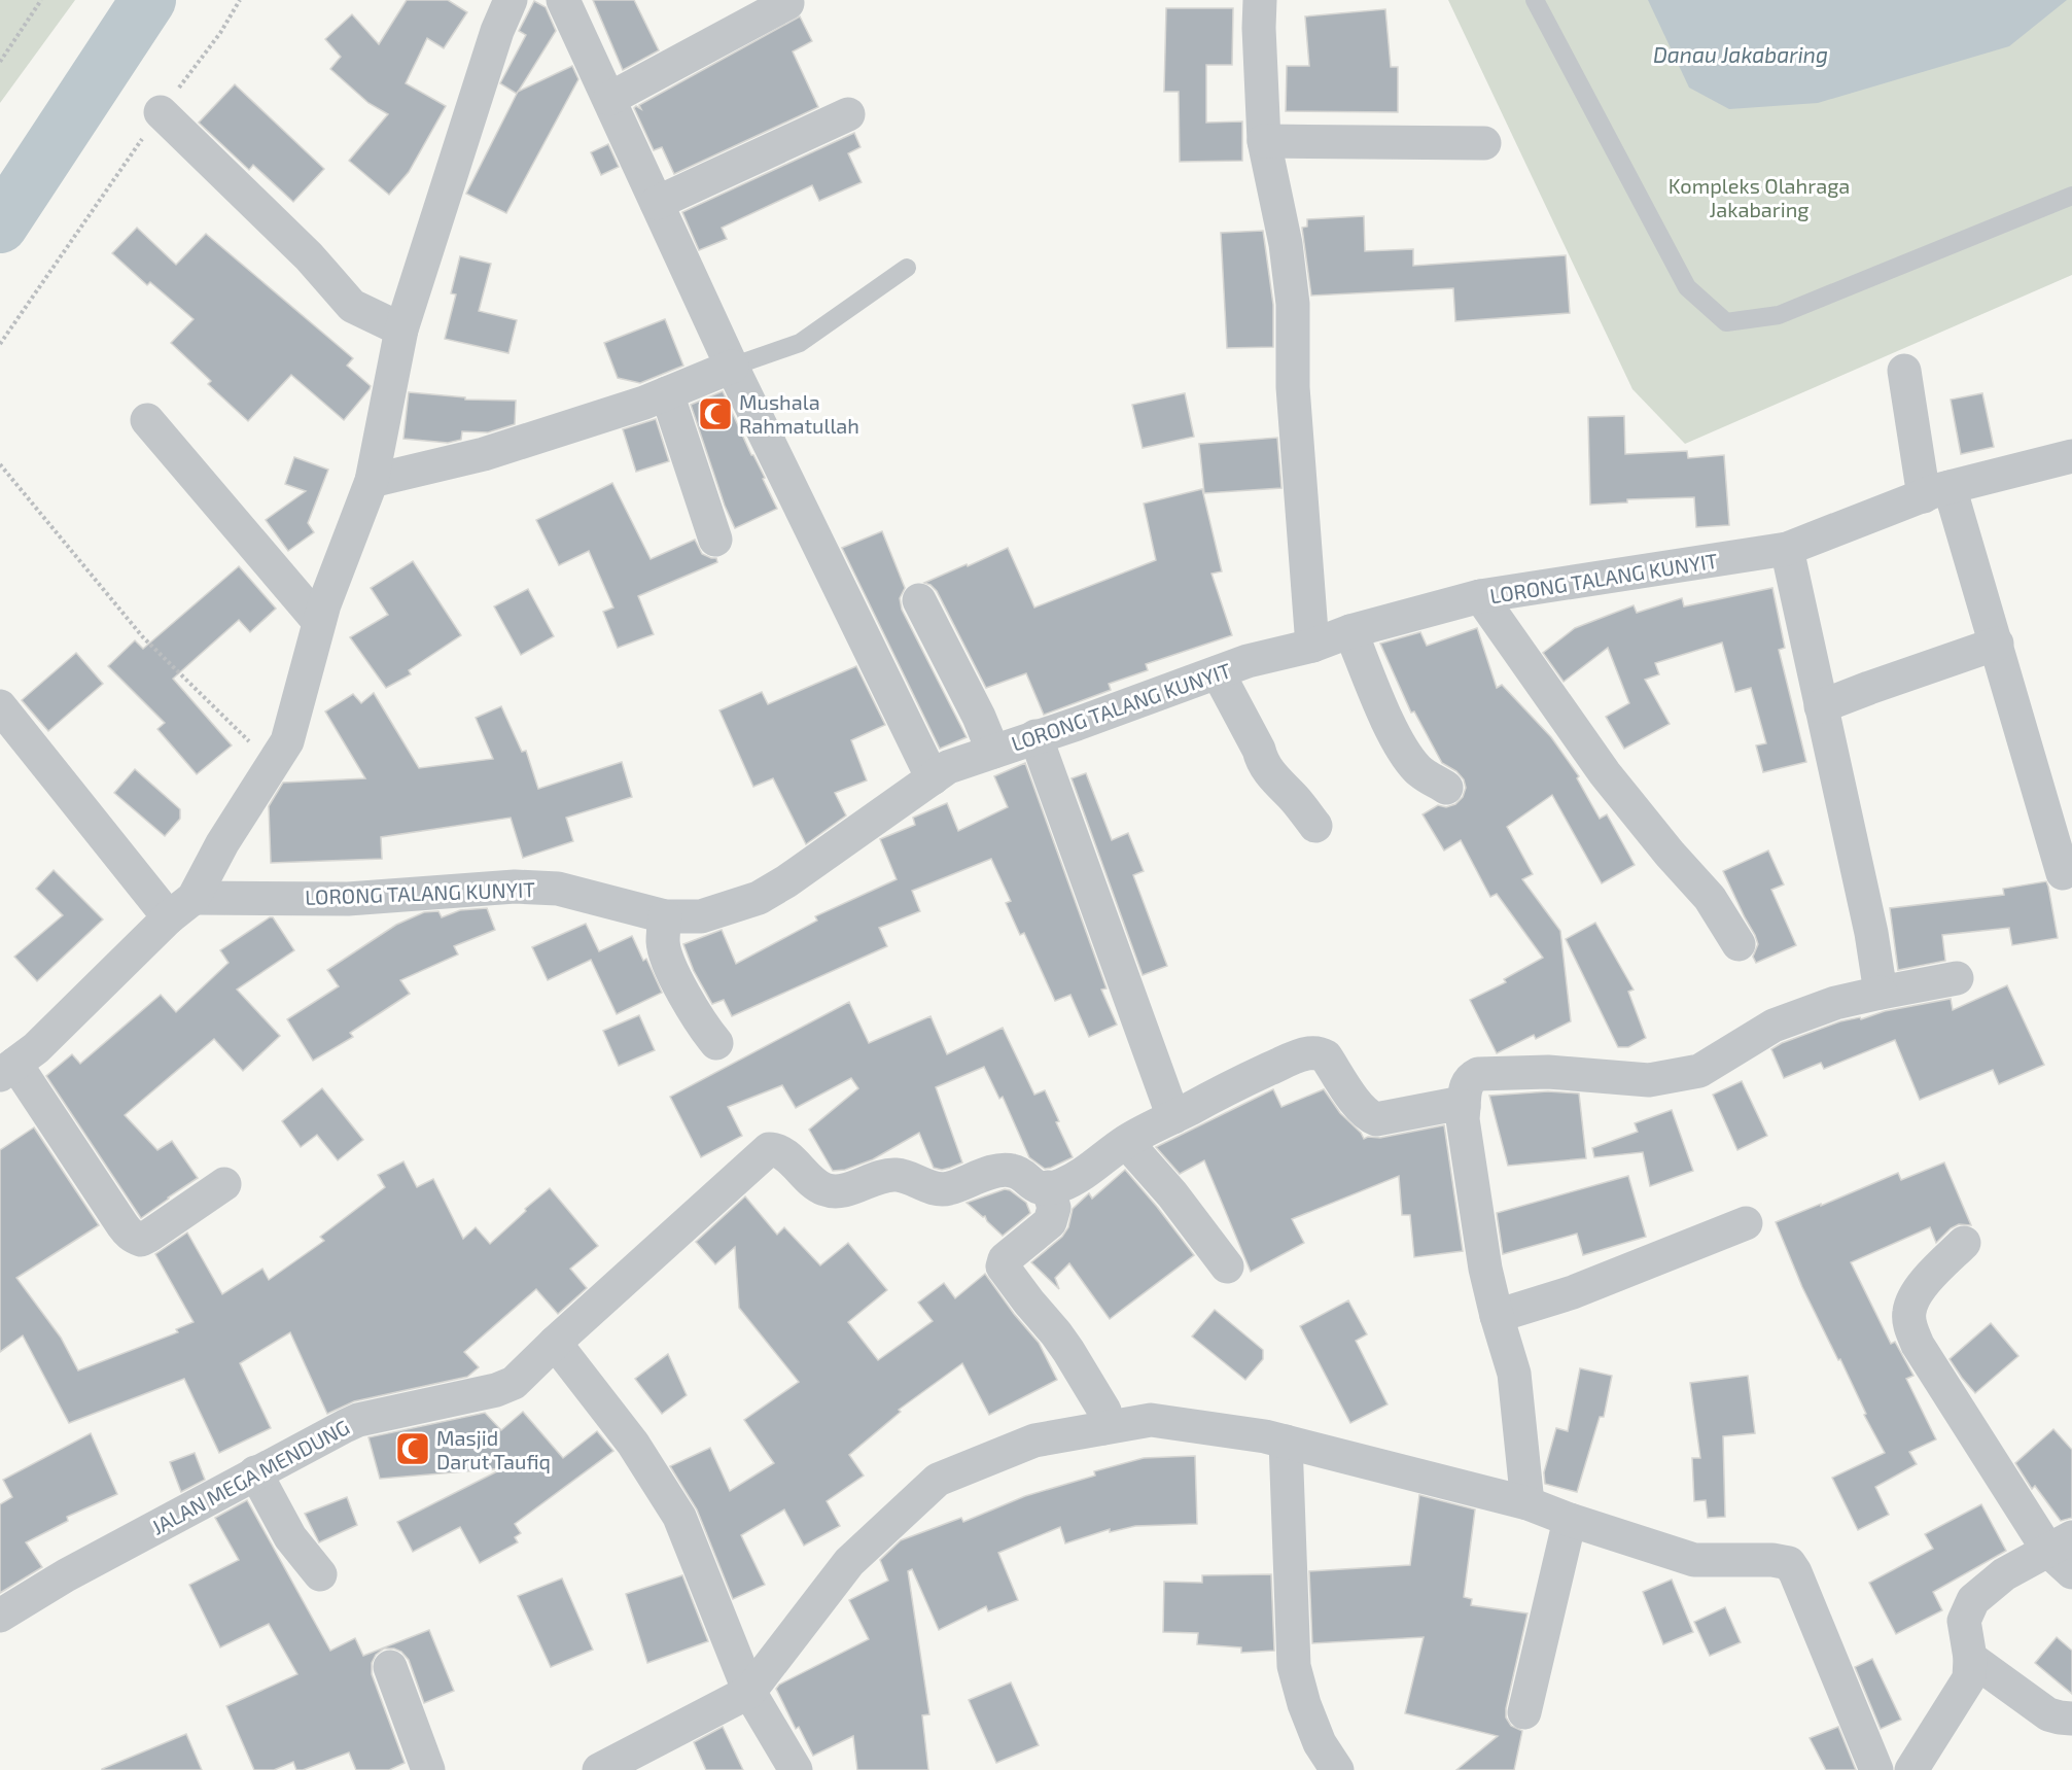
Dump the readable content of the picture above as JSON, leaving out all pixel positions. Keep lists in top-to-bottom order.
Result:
{
  "streets": {
    "street": ["LORONG TALANG KUNYIT", "JALAN MEGA MENDUNG"]
  },
  "water": ["Danau Jakabaring"],
  "parks": ["Kompleks Olahraga Jakabaring"],
  "places": {
    "mosque": ["Mushala Rahmatullah", "Masjid Darut Taufiq"]
  }
}
